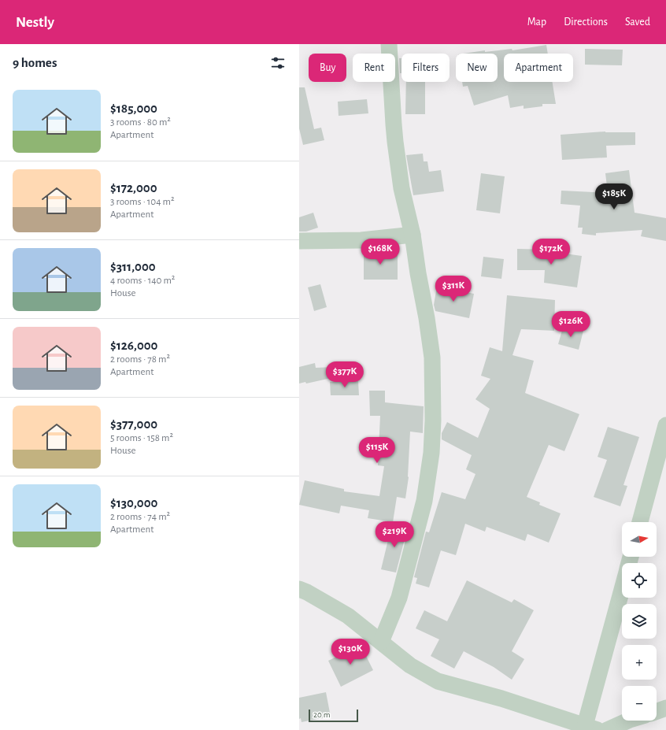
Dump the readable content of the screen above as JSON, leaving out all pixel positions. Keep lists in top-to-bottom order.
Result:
{
  "scale_bar": "20 m",
  "north": "right",
  "page": {
    "header": "Nestly",
    "nav": ["Map", "Directions", "Saved"],
    "heading": "9 homes",
    "chip": [
      "Buy",
      "Rent",
      "Filters",
      "New",
      "Apartment"
    ],
    "list": [
      {
        "name": "$185,000",
        "note": "3 rooms · 80 m² · Apartment"
      },
      {
        "name": "$172,000",
        "note": "3 rooms · 104 m² · Apartment"
      },
      {
        "name": "$311,000",
        "note": "4 rooms · 140 m² · House"
      },
      {
        "name": "$126,000",
        "note": "2 rooms · 78 m² · Apartment"
      },
      {
        "name": "$377,000",
        "note": "5 rooms · 158 m² · House"
      },
      {
        "name": "$130,000",
        "note": "2 rooms · 74 m² · Apartment"
      }
    ],
    "price": [
      "$185K",
      "$168K",
      "$172K",
      "$311K",
      "$126K",
      "$377K",
      "$115K",
      "$219K",
      "$130K"
    ],
    "map_buttons": ["+", "−"],
    "scale": "20 m"
  }
}
